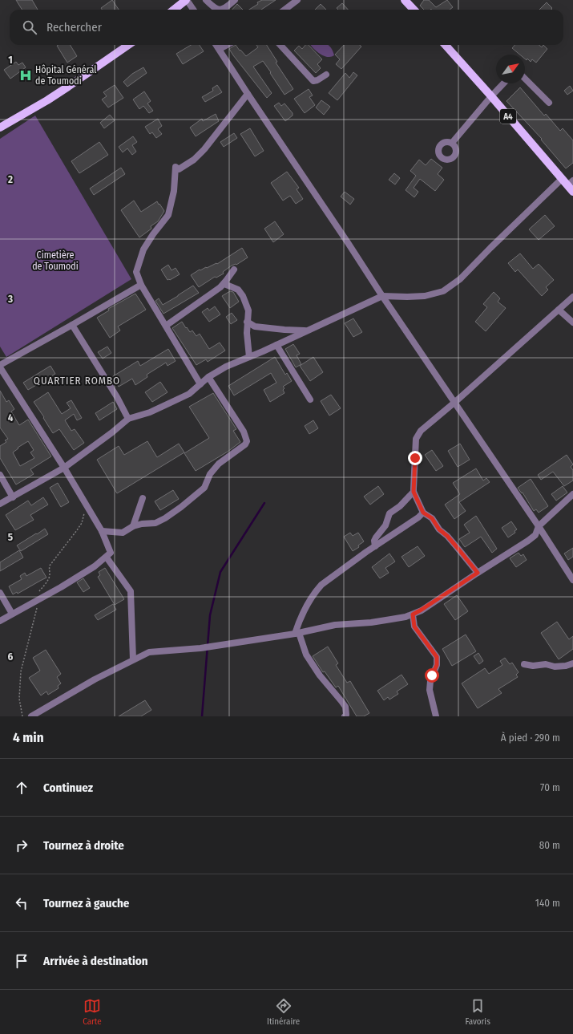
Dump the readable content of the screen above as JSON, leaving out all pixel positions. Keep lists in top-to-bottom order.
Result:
{
  "streets": {
    "main road": ["A4"]
  },
  "districts": ["QUARTIER ROMBO"],
  "parks": ["Cimetière de Toumodi"],
  "places": {
    "hospital": ["Hôpital Général de Toumodi"]
  },
  "north": "top right",
  "page": {
    "search": "Rechercher",
    "heading": ["4 min", "À pied · 290 m"],
    "list": [
      ["Continuez", "70 m"],
      ["Tournez à droite", "80 m"],
      ["Tournez à gauche", "140 m"],
      "Arrivée à destination"
    ],
    "nav": ["Carte", "Itinéraire", "Favoris"]
  },
  "grid": {
    "rows": [
      "1",
      "2",
      "3",
      "4",
      "5",
      "6"
    ]
  }
}
